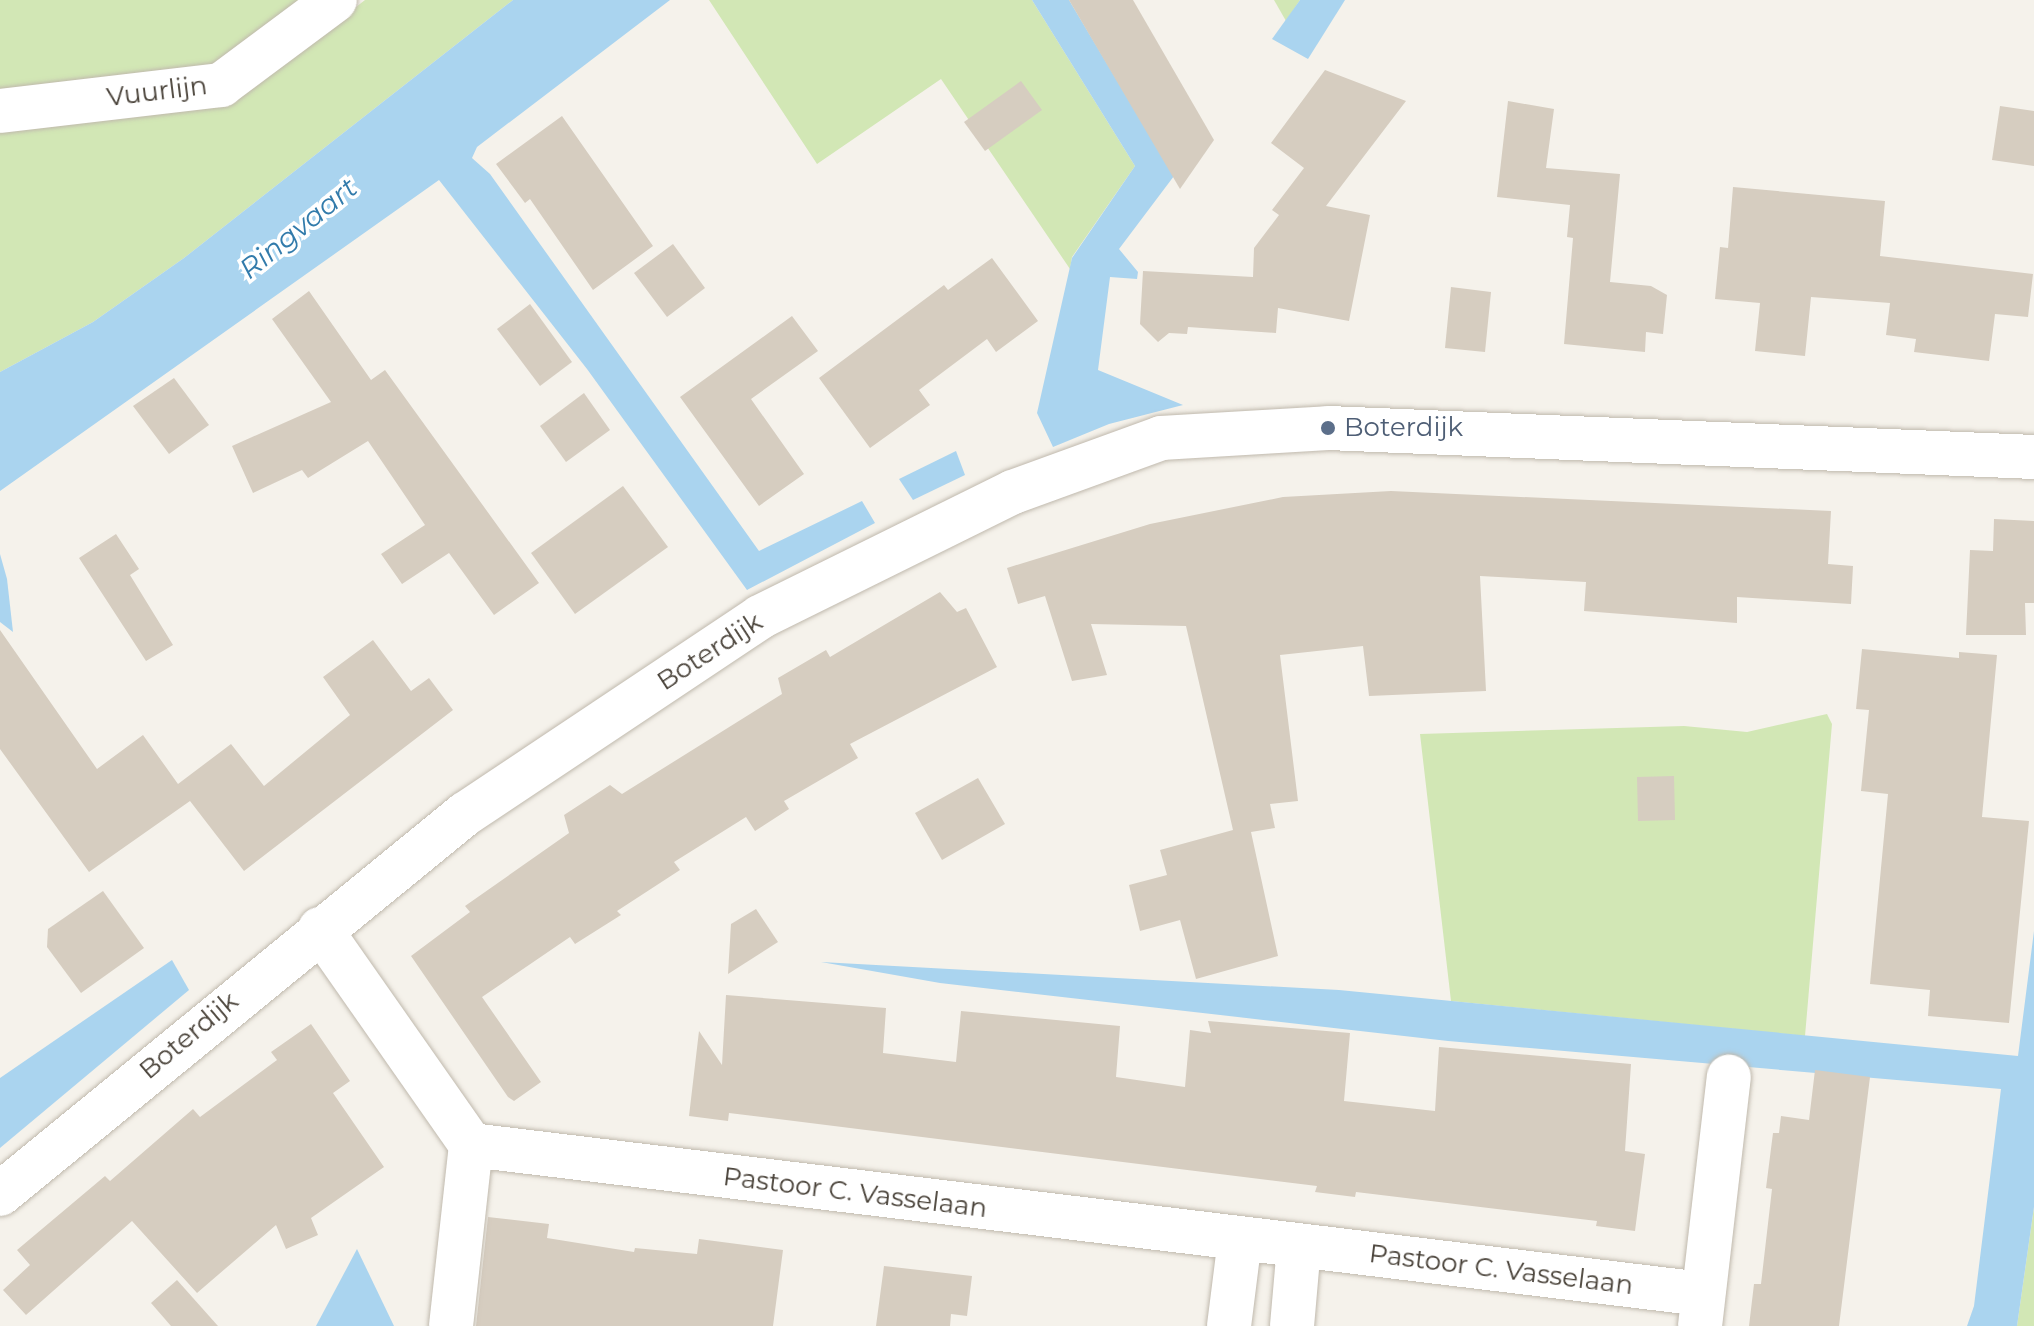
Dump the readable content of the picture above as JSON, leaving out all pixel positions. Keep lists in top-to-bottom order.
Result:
{
  "streets": {
    "street": ["Vuurlijn", "Boterdijk", "Pastoor C. Vasselaan"]
  },
  "water": ["Ringvaart"],
  "places": ["Boterdijk"]
}
